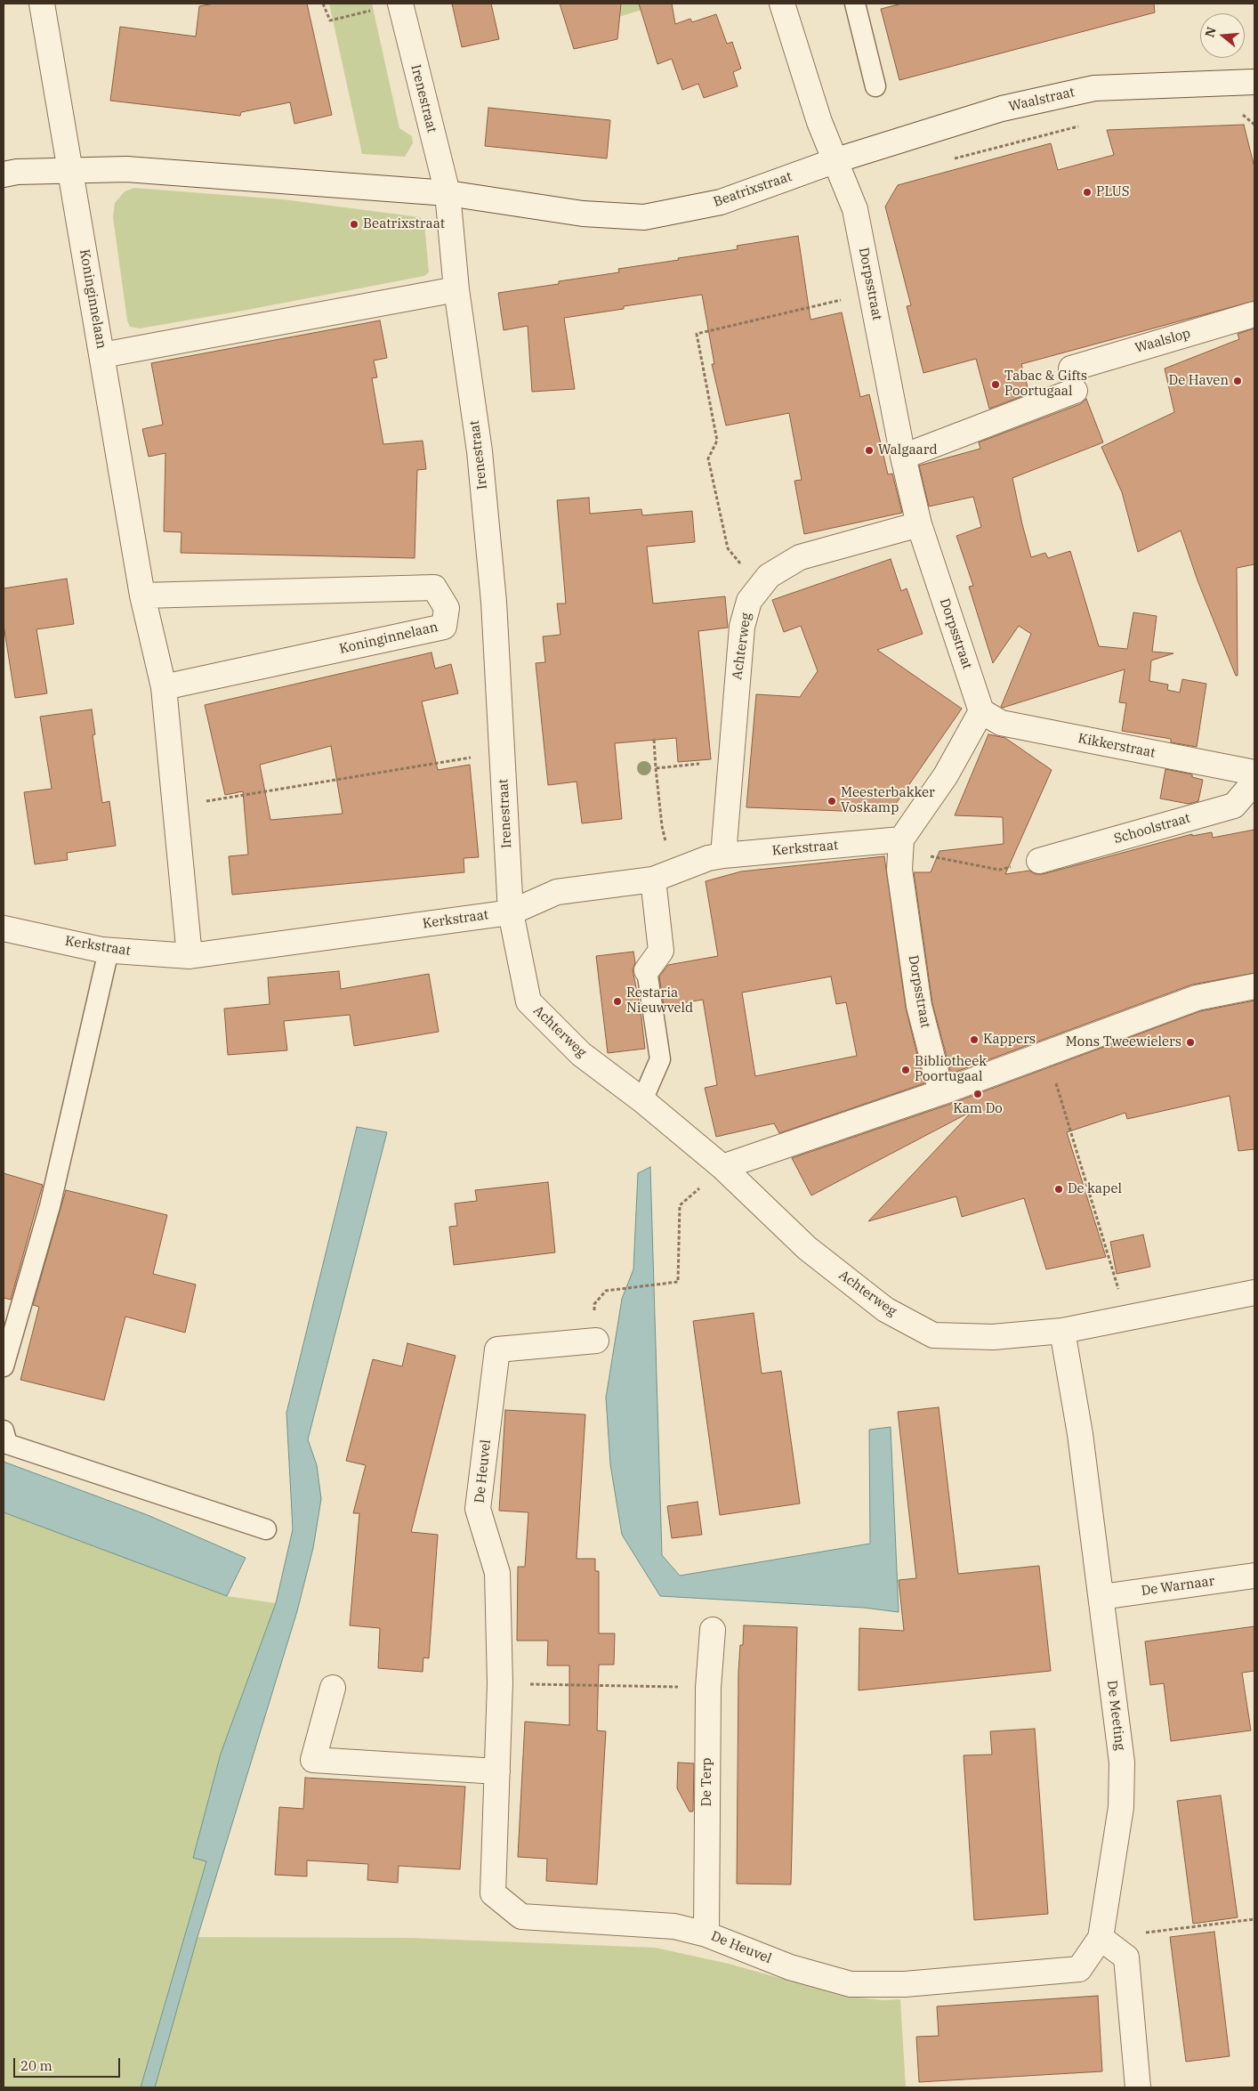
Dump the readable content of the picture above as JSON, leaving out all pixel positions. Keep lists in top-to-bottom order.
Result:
{
  "streets": {
    "street": [
      "Irenestraat",
      "Waalstraat",
      "Beatrixstraat",
      "Dorpsstraat",
      "Koninginnelaan",
      "Waalslop",
      "Achterweg",
      "Kikkerstraat",
      "Schoolstraat",
      "Kerkstraat",
      "De Heuvel",
      "De Warnaar",
      "De Meeting",
      "De Terp"
    ]
  },
  "crossings": [
    ["Irenestraat", "Beatrixstraat"],
    ["Irenestraat", "Achterweg"],
    ["Irenestraat", "Kerkstraat"],
    ["Waalstraat", "Beatrixstraat"],
    ["Waalstraat", "Dorpsstraat"],
    ["Beatrixstraat", "Dorpsstraat"],
    ["Beatrixstraat", "Koninginnelaan"],
    ["Dorpsstraat", "Waalslop"],
    ["Dorpsstraat", "Achterweg"],
    ["Dorpsstraat", "Kikkerstraat"],
    ["Dorpsstraat", "Kerkstraat"],
    ["Koninginnelaan", "Kerkstraat"],
    ["Achterweg", "Kerkstraat"],
    ["Achterweg", "De Meeting"],
    ["De Heuvel", "De Meeting"],
    ["De Heuvel", "De Terp"],
    ["De Warnaar", "De Meeting"]
  ],
  "places": [
    "PLUS",
    "Beatrixstraat",
    "De Haven",
    "Tabac & Gifts Poortugaal",
    "Walgaard",
    "Meesterbakker Voskamp",
    "Restaria Nieuwveld",
    "Kappers",
    "Mons Tweewielers",
    "Bibliotheek Poortugaal",
    "Kam Do",
    "De kapel"
  ],
  "scale_bar": "20 m",
  "north": "left"
}
